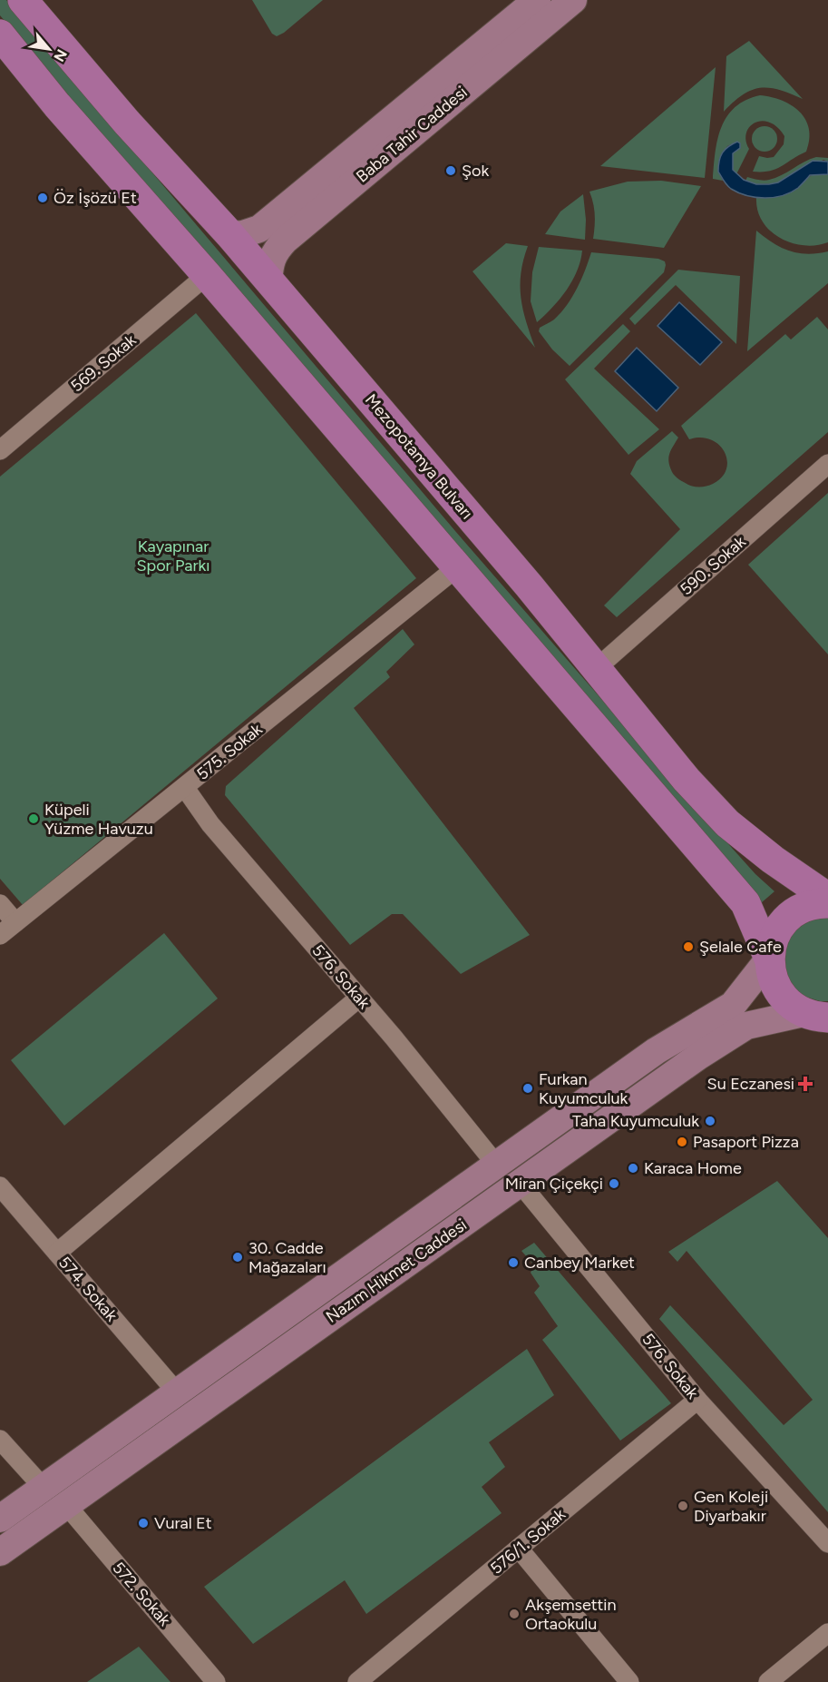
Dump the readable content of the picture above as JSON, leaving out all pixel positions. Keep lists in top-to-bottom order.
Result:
{
  "streets": {
    "main road": ["Baba Tahir Caddesi", "Mezopotamya Bulvarı", "Nazım Hikmet Caddesi"],
    "street": [
      "569. Sokak",
      "590. Sokak",
      "575. Sokak",
      "576. Sokak",
      "574. Sokak",
      "576/1. Sokak",
      "572. Sokak"
    ]
  },
  "crossings": [
    ["Baba Tahir Caddesi", "Mezopotamya Bulvarı"],
    ["Mezopotamya Bulvarı", "590. Sokak"],
    ["575. Sokak", "576. Sokak"],
    ["576. Sokak", "Nazım Hikmet Caddesi"],
    ["576. Sokak", "576/1. Sokak"],
    ["Nazım Hikmet Caddesi", "574. Sokak"],
    ["Nazım Hikmet Caddesi", "572. Sokak"]
  ],
  "parks": ["Kayapınar Spor Parkı"],
  "places": {
    "other": [
      "Şok",
      "Öz İşözü Et",
      "Küpeli Yüzme Havuzu",
      "Şelale Cafe",
      "Furkan Kuyumculuk",
      "Taha Kuyumculuk",
      "Pasaport Pizza",
      "Karaca Home",
      "Miran Çiçekçi",
      "30. Cadde Mağazaları",
      "Canbey Market",
      "Gen Koleji Diyarbakır",
      "Vural Et",
      "Akşemsettin Ortaokulu"
    ],
    "health": ["Su Eczanesi"]
  },
  "north": "bottom right"
}
